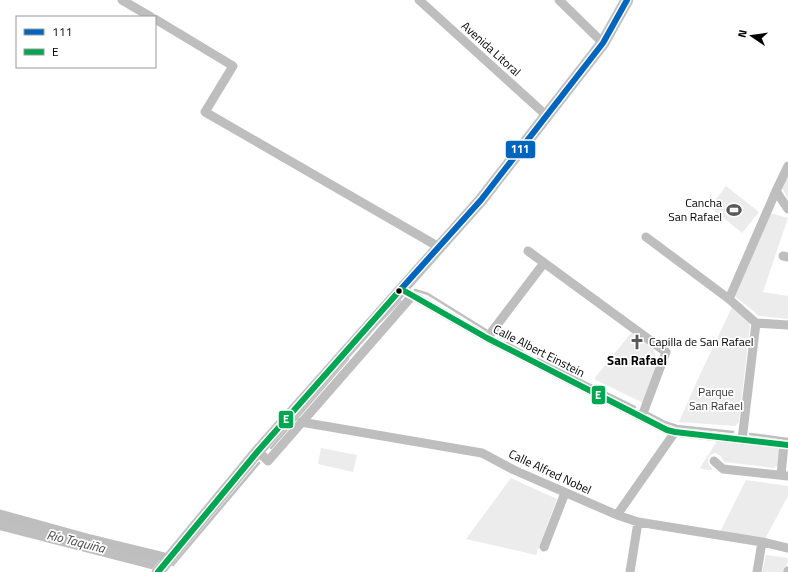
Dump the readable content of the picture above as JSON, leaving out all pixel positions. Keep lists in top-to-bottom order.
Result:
{
  "streets": {
    "street": ["Avenida Litoral", "Calle Albert Einstein", "Calle Alfred Nobel"]
  },
  "districts": ["San Rafael"],
  "water": ["Río Taquiña"],
  "parks": ["Parque San Rafael"],
  "places": {
    "sports": ["Cancha San Rafael"],
    "church": ["Capilla de San Rafael"]
  },
  "lines": ["transit line 111", "transit line E"],
  "legend": ["111", "E"],
  "north": "left"
}
